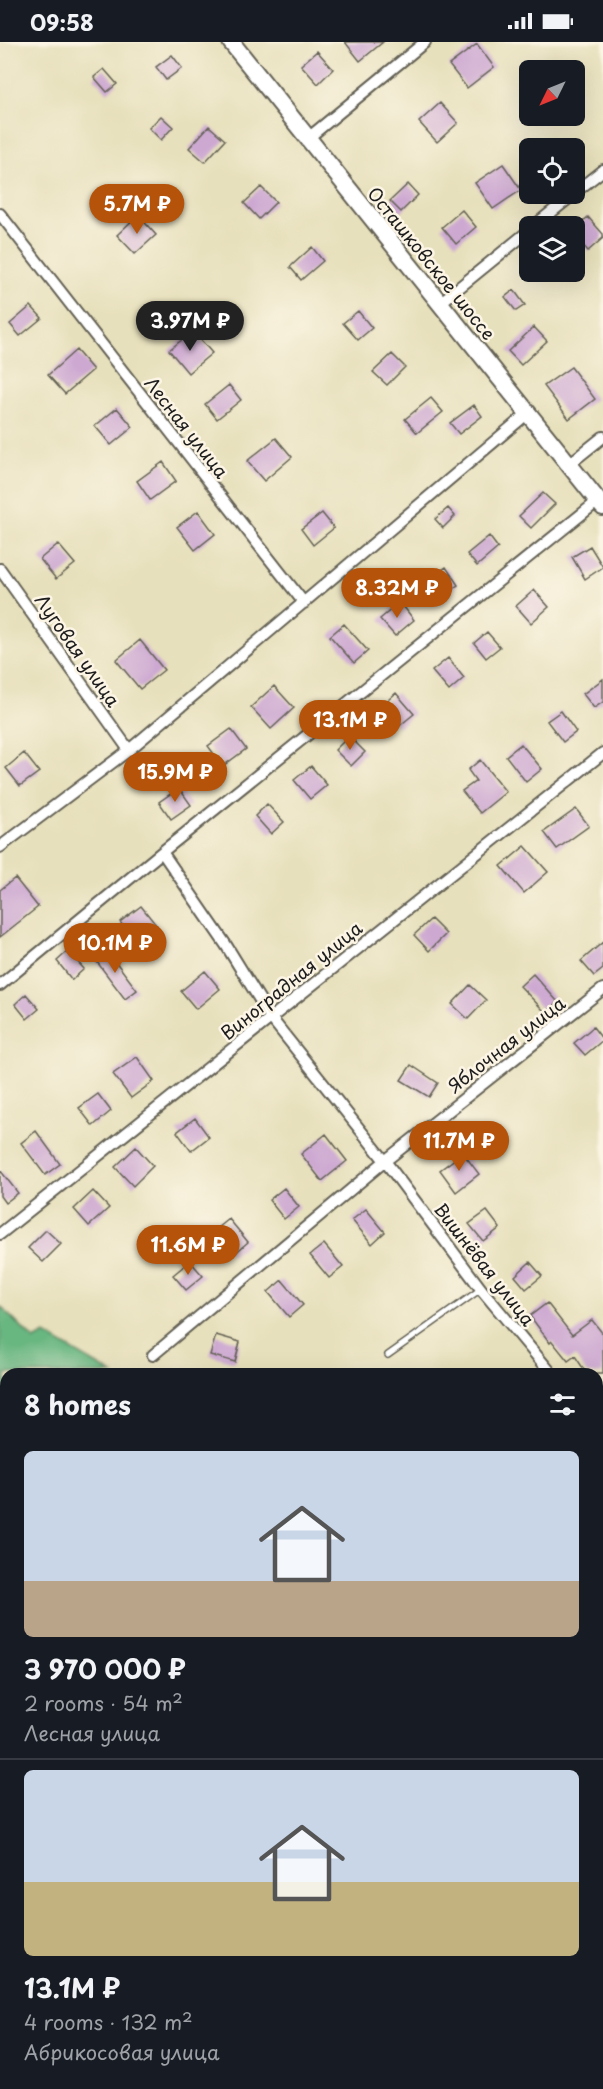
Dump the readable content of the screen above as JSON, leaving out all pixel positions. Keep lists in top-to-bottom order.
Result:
{
  "streets": {
    "street": [
      "Осташковское шоссе",
      "Лесная улица",
      "Луговая улица",
      "Виноградная улица",
      "Яблочная улица",
      "Вишнёвая улица"
    ]
  },
  "crossings": [
    ["Виноградная улица", "Вишнёвая улица"],
    ["Яблочная улица", "Вишнёвая улица"]
  ],
  "north": "bottom left",
  "page": {
    "status": "09:58",
    "price": [
      "5.7M ₽",
      "3.97M ₽",
      "8.32M ₽",
      "13.1M ₽",
      "15.9M ₽",
      "10.1M ₽",
      "11.7M ₽",
      "11.6M ₽"
    ],
    "heading": "8 homes",
    "list": [
      {
        "name": "3 970 000 ₽",
        "note": "2 rooms · 54 m² · Лесная улица"
      },
      {
        "name": "13.1M ₽",
        "note": "4 rooms · 132 m² · Абрикосовая улица"
      }
    ]
  }
}
